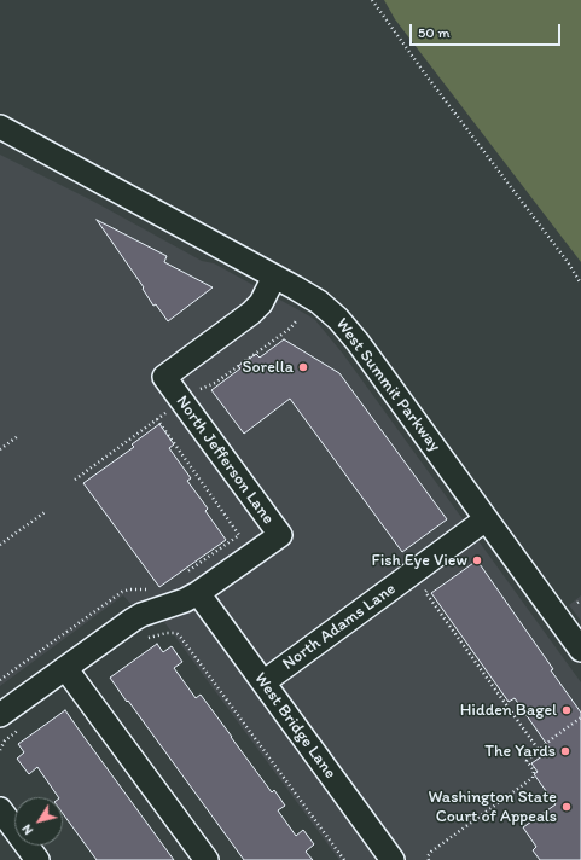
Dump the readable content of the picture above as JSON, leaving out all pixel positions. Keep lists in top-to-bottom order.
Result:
{
  "streets": {
    "street": [
      "West Summit Parkway",
      "North Jefferson Lane",
      "North Adams Lane",
      "West Bridge Lane"
    ]
  },
  "crossings": [
    ["West Summit Parkway", "North Jefferson Lane"],
    ["West Summit Parkway", "North Adams Lane"],
    ["North Jefferson Lane", "West Bridge Lane"],
    ["North Adams Lane", "West Bridge Lane"]
  ],
  "places": [
    "Sorella",
    "Fish Eye View",
    "Hidden Bagel",
    "The Yards",
    "Washington State Court of Appeals"
  ],
  "scale_bar": "50 m",
  "north": "bottom left"
}
